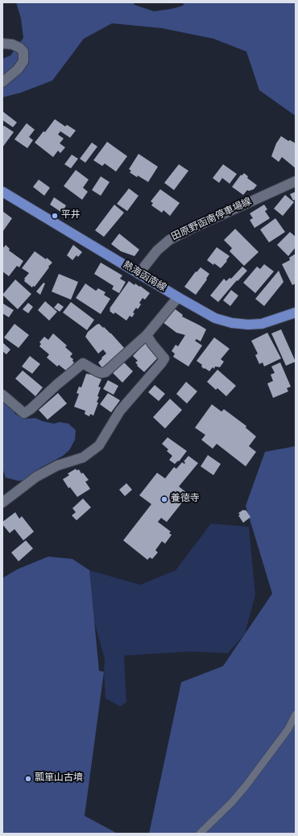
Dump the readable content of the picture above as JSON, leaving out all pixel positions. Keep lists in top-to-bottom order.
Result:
{
  "streets": {
    "main road": ["熱海函南線"],
    "street": ["田原野函南停車場線"]
  },
  "crossings": [
    ["田原野函南停車場線", "熱海函南線"]
  ],
  "places": ["平井", "養徳寺", "瓢箪山古墳"]
}
